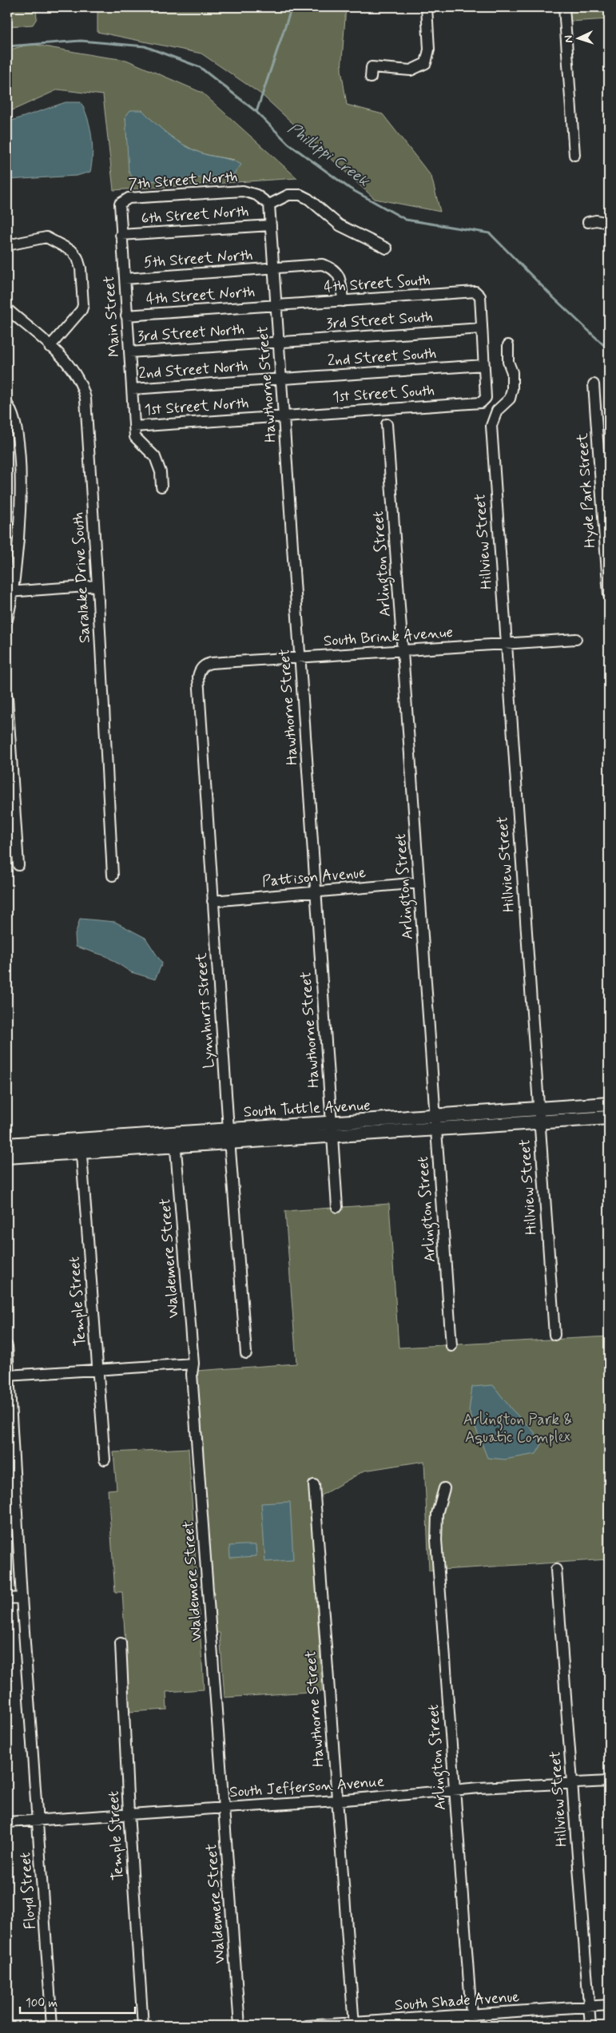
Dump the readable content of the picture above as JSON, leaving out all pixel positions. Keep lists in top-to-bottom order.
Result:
{
  "streets": {
    "main road": ["South Tuttle Avenue"],
    "street": [
      "7th Street North",
      "6th Street North",
      "5th Street North",
      "4th Street South",
      "4th Street North",
      "Main Street",
      "3rd Street South",
      "3rd Street North",
      "2nd Street South",
      "2nd Street North",
      "Hawthorne Street",
      "1st Street South",
      "1st Street North",
      "Hyde Park Street",
      "Hillview Street",
      "Arlington Street",
      "Saralake Drive South",
      "South Brink Avenue",
      "Pattison Avenue",
      "Lynnhurst Street",
      "Waldemere Street",
      "Temple Street",
      "South Jefferson Avenue",
      "Floyd Street",
      "South Shade Avenue"
    ]
  },
  "crossings": [
    ["7th Street North", "Main Street"],
    ["7th Street North", "Hawthorne Street"],
    ["6th Street North", "Main Street"],
    ["6th Street North", "Hawthorne Street"],
    ["5th Street North", "4th Street South"],
    ["5th Street North", "Main Street"],
    ["5th Street North", "Hawthorne Street"],
    ["4th Street South", "4th Street North"],
    ["4th Street South", "3rd Street South"],
    ["4th Street South", "Hawthorne Street"],
    ["4th Street North", "Main Street"],
    ["4th Street North", "Hawthorne Street"],
    ["Main Street", "3rd Street North"],
    ["Main Street", "2nd Street North"],
    ["Main Street", "1st Street North"],
    ["3rd Street South", "3rd Street North"],
    ["3rd Street South", "Hawthorne Street"],
    ["3rd Street North", "Hawthorne Street"],
    ["2nd Street South", "2nd Street North"],
    ["2nd Street South", "Hawthorne Street"],
    ["2nd Street South", "1st Street South"],
    ["2nd Street North", "Hawthorne Street"],
    ["Hawthorne Street", "1st Street South"],
    ["Hawthorne Street", "1st Street North"],
    ["Hawthorne Street", "South Brink Avenue"],
    ["Hawthorne Street", "Pattison Avenue"],
    ["Hawthorne Street", "South Tuttle Avenue"],
    ["Hawthorne Street", "South Jefferson Avenue"],
    ["Hawthorne Street", "South Shade Avenue"],
    ["1st Street South", "1st Street North"],
    ["Hillview Street", "South Brink Avenue"],
    ["Hillview Street", "South Tuttle Avenue"],
    ["Hillview Street", "South Jefferson Avenue"],
    ["Hillview Street", "South Shade Avenue"],
    ["Arlington Street", "South Brink Avenue"],
    ["Arlington Street", "Pattison Avenue"],
    ["Arlington Street", "South Tuttle Avenue"],
    ["Arlington Street", "South Jefferson Avenue"],
    ["Arlington Street", "South Shade Avenue"],
    ["South Brink Avenue", "Lynnhurst Street"],
    ["Pattison Avenue", "Lynnhurst Street"],
    ["Lynnhurst Street", "South Tuttle Avenue"],
    ["South Tuttle Avenue", "Waldemere Street"],
    ["South Tuttle Avenue", "Temple Street"],
    ["Waldemere Street", "South Jefferson Avenue"],
    ["Temple Street", "South Jefferson Avenue"],
    ["South Jefferson Avenue", "Floyd Street"]
  ],
  "water": ["Phillippi Creek"],
  "parks": ["Arlington Park & Aquatic Complex"],
  "scale_bar": "100 m",
  "north": "left"
}
